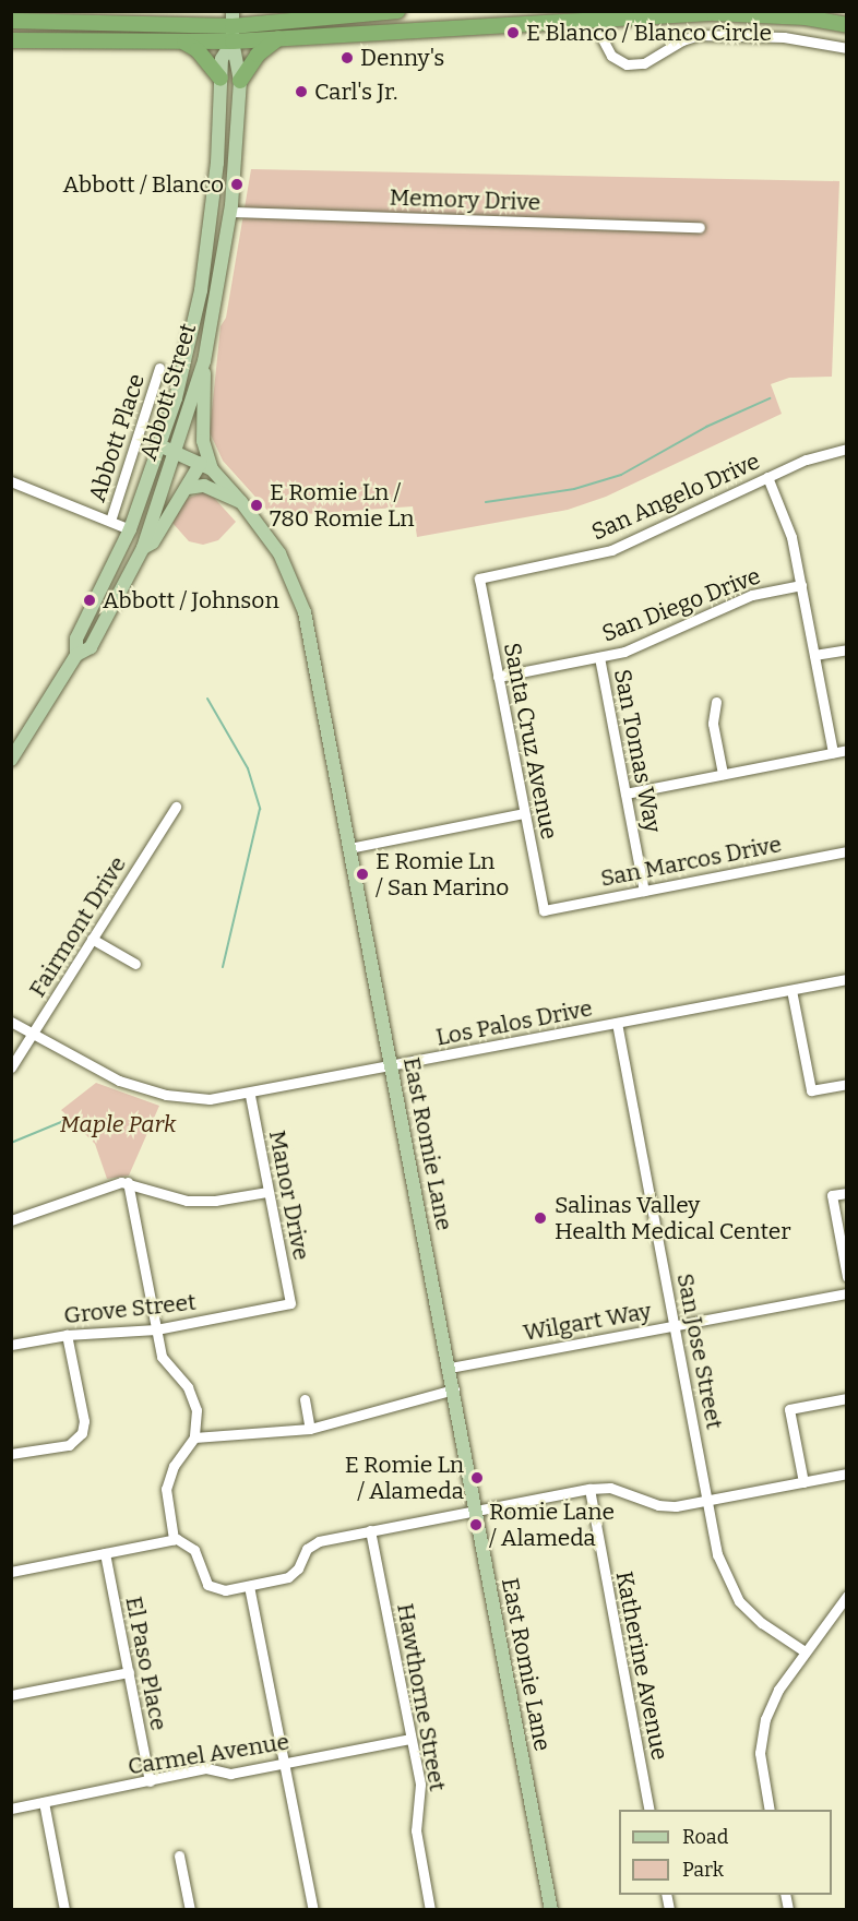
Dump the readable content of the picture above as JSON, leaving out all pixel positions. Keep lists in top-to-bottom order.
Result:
{
  "streets": {
    "main road": ["Abbott Street", "East Romie Lane"],
    "street": [
      "Memory Drive",
      "Abbott Place",
      "San Angelo Drive",
      "San Diego Drive",
      "Santa Cruz Avenue",
      "San Tomas Way",
      "San Marcos Drive",
      "Fairmont Drive",
      "Los Palos Drive",
      "Manor Drive",
      "Grove Street",
      "Wilgart Way",
      "San Jose Street",
      "El Paso Place",
      "Katherine Avenue",
      "Hawthorne Street",
      "Carmel Avenue"
    ]
  },
  "crossings": [
    ["Memory Drive", "Abbott Street"],
    ["Abbott Street", "East Romie Lane"],
    ["San Angelo Drive", "Santa Cruz Avenue"],
    ["San Diego Drive", "Santa Cruz Avenue"],
    ["San Diego Drive", "San Tomas Way"],
    ["Santa Cruz Avenue", "San Marcos Drive"],
    ["San Tomas Way", "San Marcos Drive"],
    ["Fairmont Drive", "Los Palos Drive"],
    ["Los Palos Drive", "East Romie Lane"],
    ["Los Palos Drive", "Manor Drive"],
    ["Los Palos Drive", "San Jose Street"],
    ["East Romie Lane", "Wilgart Way"],
    ["Manor Drive", "Grove Street"],
    ["Wilgart Way", "San Jose Street"],
    ["El Paso Place", "Carmel Avenue"],
    ["Hawthorne Street", "Carmel Avenue"]
  ],
  "parks": ["Maple Park"],
  "places": [
    "E Blanco / Blanco Circle",
    "Denny's",
    "Carl's Jr.",
    "Abbott / Blanco",
    "E Romie Ln / 780 Romie Ln",
    "Abbott / Johnson",
    "E Romie Ln / San Marino",
    "Salinas Valley Health Medical Center",
    "E Romie Ln / Alameda",
    "Romie Lane / Alameda"
  ],
  "legend": ["Road", "Park"]
}
